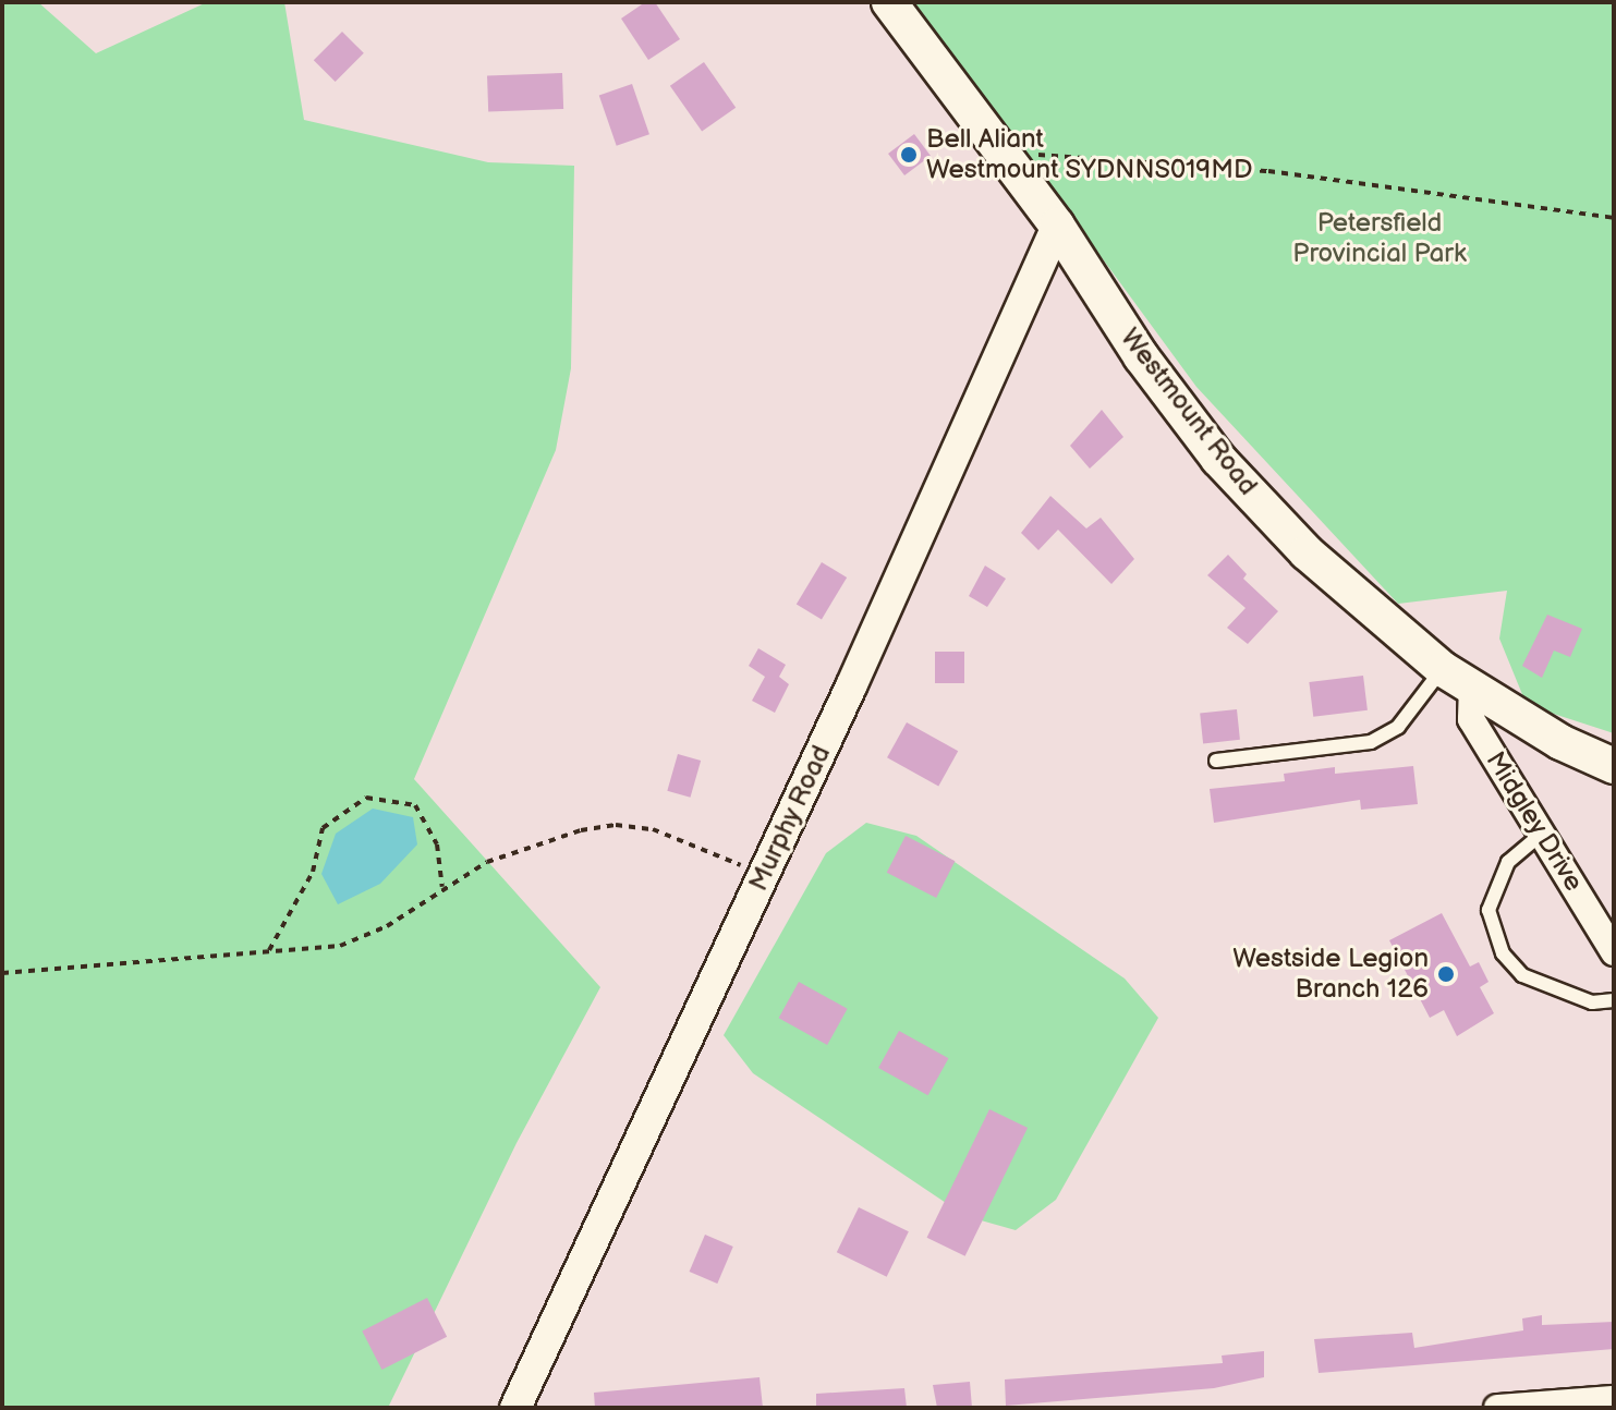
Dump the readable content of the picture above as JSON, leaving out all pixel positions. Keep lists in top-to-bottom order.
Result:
{
  "streets": {
    "main road": ["Westmount Road"],
    "street": ["Murphy Road", "Midgley Drive"]
  },
  "crossings": [
    ["Westmount Road", "Murphy Road"],
    ["Westmount Road", "Midgley Drive"]
  ],
  "parks": ["Petersfield Provincial Park"],
  "places": ["Bell Aliant Westmount SYDNNS019MD", "Westside Legion Branch 126"]
}
